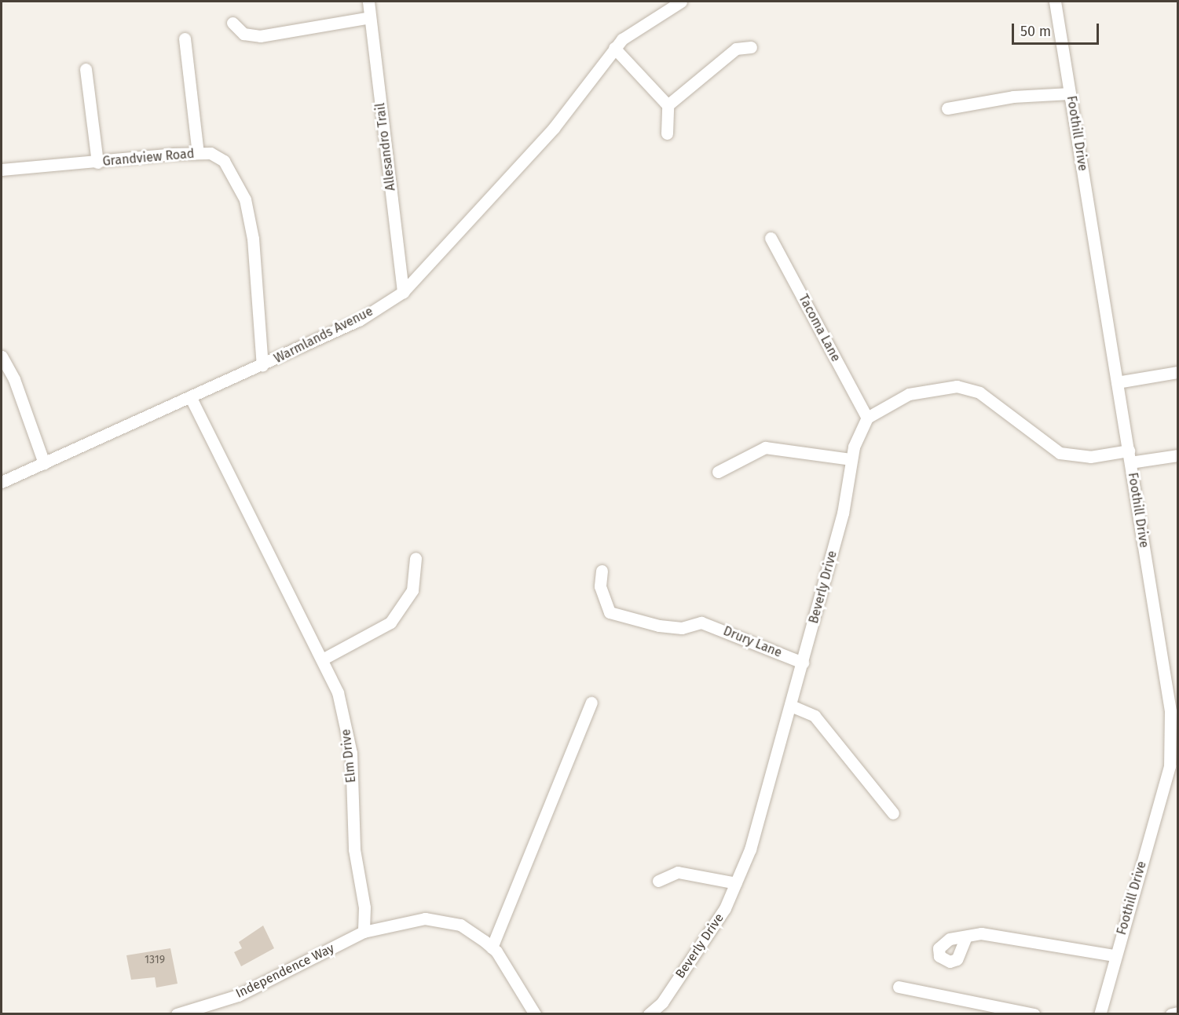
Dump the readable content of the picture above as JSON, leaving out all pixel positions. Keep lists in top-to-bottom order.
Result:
{
  "streets": {
    "street": [
      "Foothill Drive",
      "Allesandro Trail",
      "Grandview Road",
      "Tacoma Lane",
      "Warmlands Avenue",
      "Beverly Drive",
      "Drury Lane",
      "Elm Drive",
      "Independence Way"
    ]
  },
  "crossings": [
    ["Allesandro Trail", "Warmlands Avenue"],
    ["Grandview Road", "Warmlands Avenue"],
    ["Tacoma Lane", "Beverly Drive"],
    ["Warmlands Avenue", "Elm Drive"],
    ["Beverly Drive", "Drury Lane"],
    ["Elm Drive", "Independence Way"]
  ],
  "house_numbers": ["1319"],
  "scale_bar": "50 m"
}
